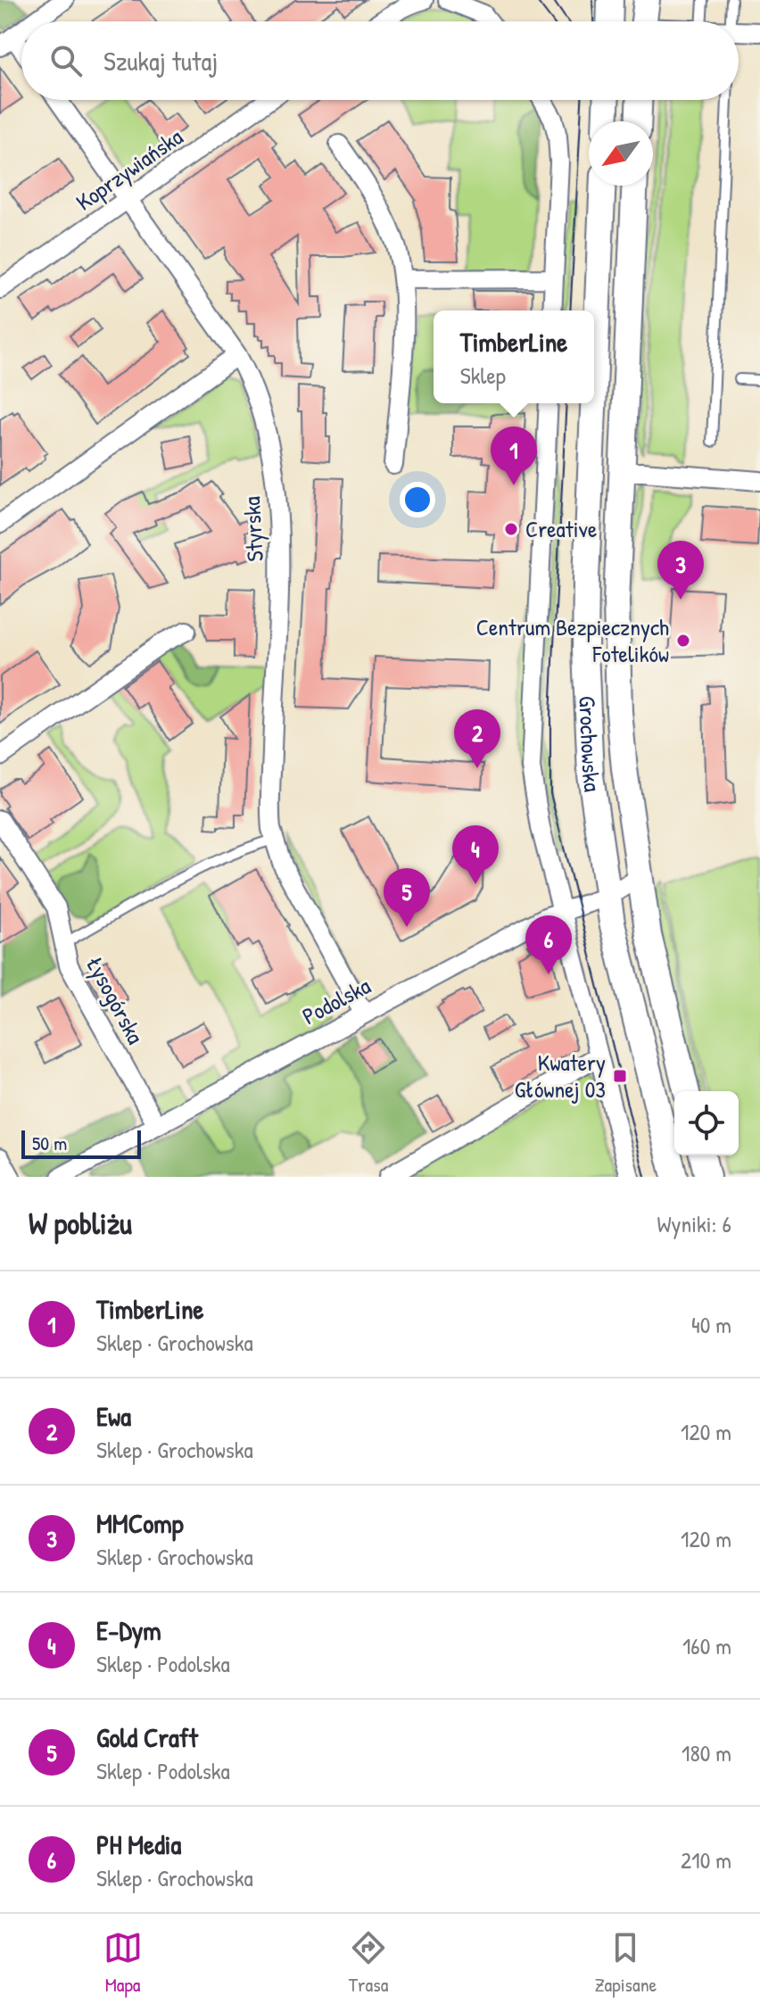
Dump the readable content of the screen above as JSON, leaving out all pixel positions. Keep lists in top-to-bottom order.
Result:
{
  "streets": {
    "main road": ["Grochowska"],
    "street": [
      "Koprzywiańska",
      "Styrska",
      "Łysogórska",
      "Podolska"
    ]
  },
  "crossings": [
    ["Koprzywiańska", "Styrska"],
    ["Styrska", "Podolska"],
    ["Grochowska", "Podolska"],
    ["Łysogórska", "Podolska"]
  ],
  "places": {
    "other": ["Creative", "Centrum Bezpiecznych Fotelików"],
    "transit": ["Kwatery Głównej 03"]
  },
  "scale_bar": "50 m",
  "north": "bottom left",
  "page": {
    "search": "Szukaj tutaj",
    "popup": ["TimberLine", "Sklep"],
    "pins": [
      "1",
      "3",
      "2",
      "4",
      "5",
      "6"
    ],
    "scale": "50 m",
    "heading": ["W pobliżu", "Wyniki: 6"],
    "list": [
      {
        "mark": "1",
        "name": "TimberLine",
        "note": "Sklep · Grochowska",
        "value": "40 m"
      },
      {
        "mark": "2",
        "name": "Ewa",
        "note": "Sklep · Grochowska",
        "value": "120 m"
      },
      {
        "mark": "3",
        "name": "MMComp",
        "note": "Sklep · Grochowska",
        "value": "120 m"
      },
      {
        "mark": "4",
        "name": "E-Dym",
        "note": "Sklep · Podolska",
        "value": "160 m"
      },
      {
        "mark": "5",
        "name": "Gold Craft",
        "note": "Sklep · Podolska",
        "value": "180 m"
      },
      {
        "mark": "6",
        "name": "PH Media",
        "note": "Sklep · Grochowska",
        "value": "210 m"
      }
    ],
    "nav": ["Mapa", "Trasa", "Zapisane"]
  }
}
